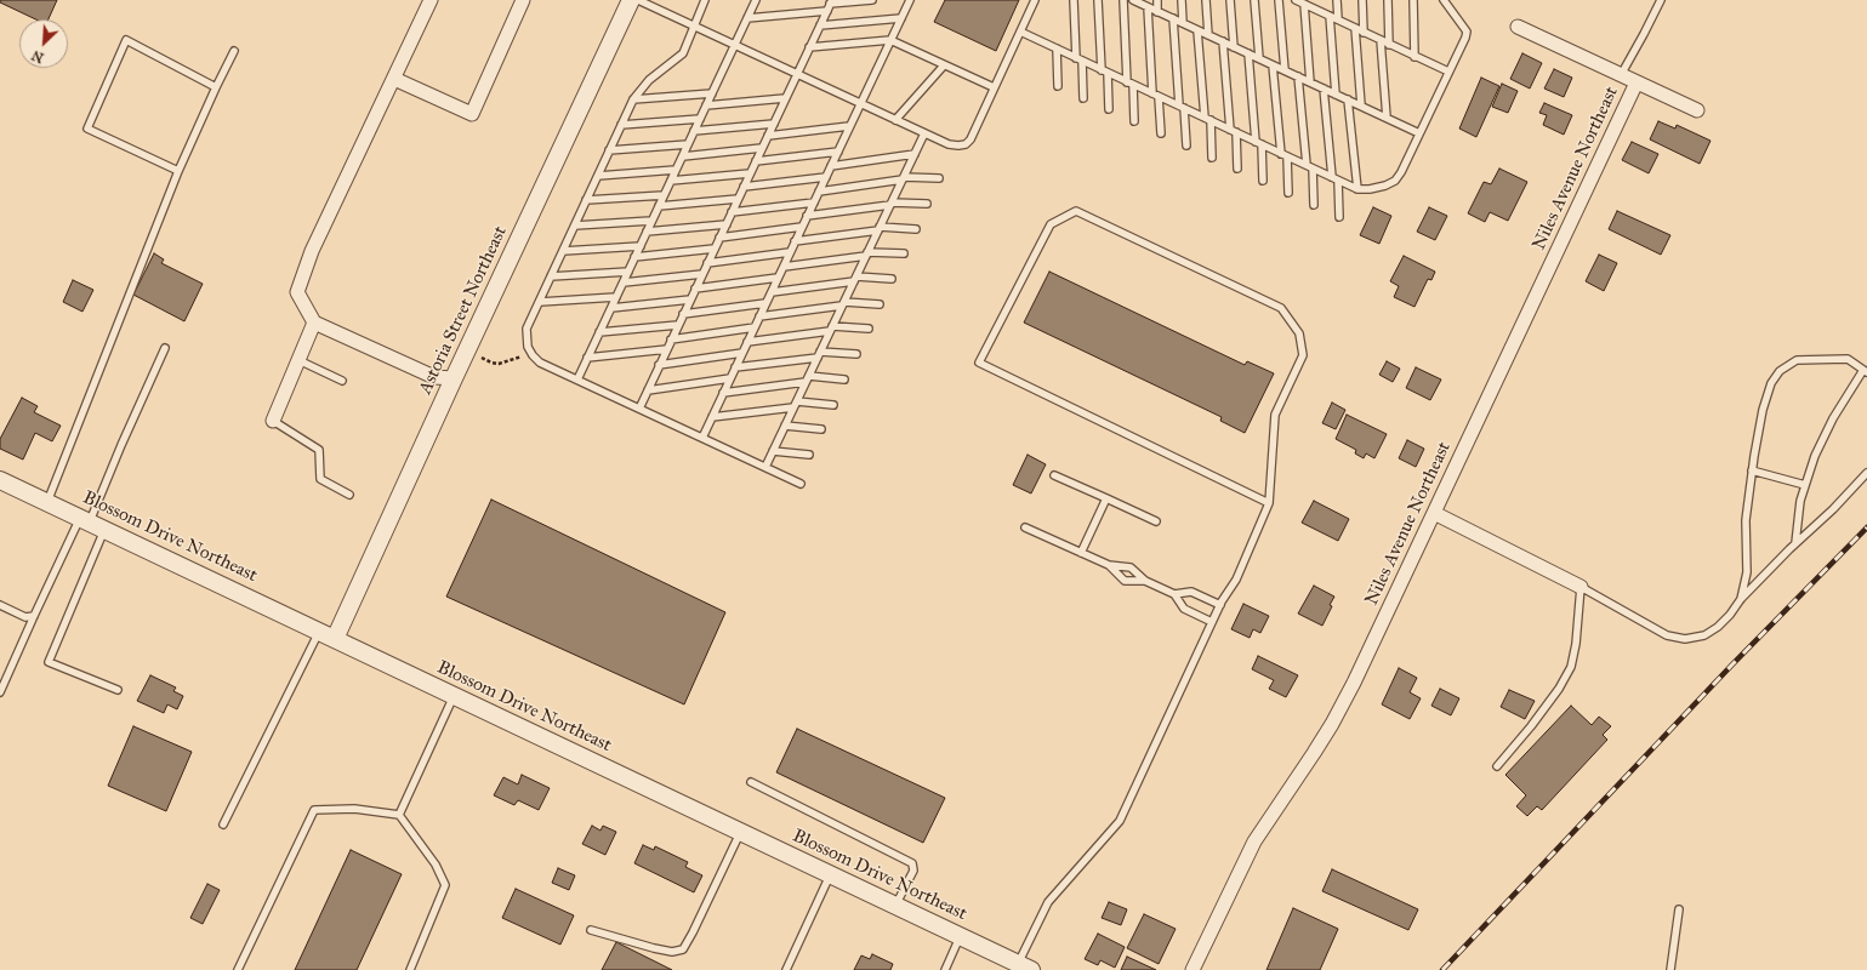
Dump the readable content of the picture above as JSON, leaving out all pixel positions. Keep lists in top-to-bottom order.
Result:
{
  "streets": {
    "street": ["Niles Avenue Northeast", "Astoria Street Northeast", "Blossom Drive Northeast"]
  },
  "crossings": [
    ["Astoria Street Northeast", "Blossom Drive Northeast"]
  ],
  "north": "bottom left"
}
